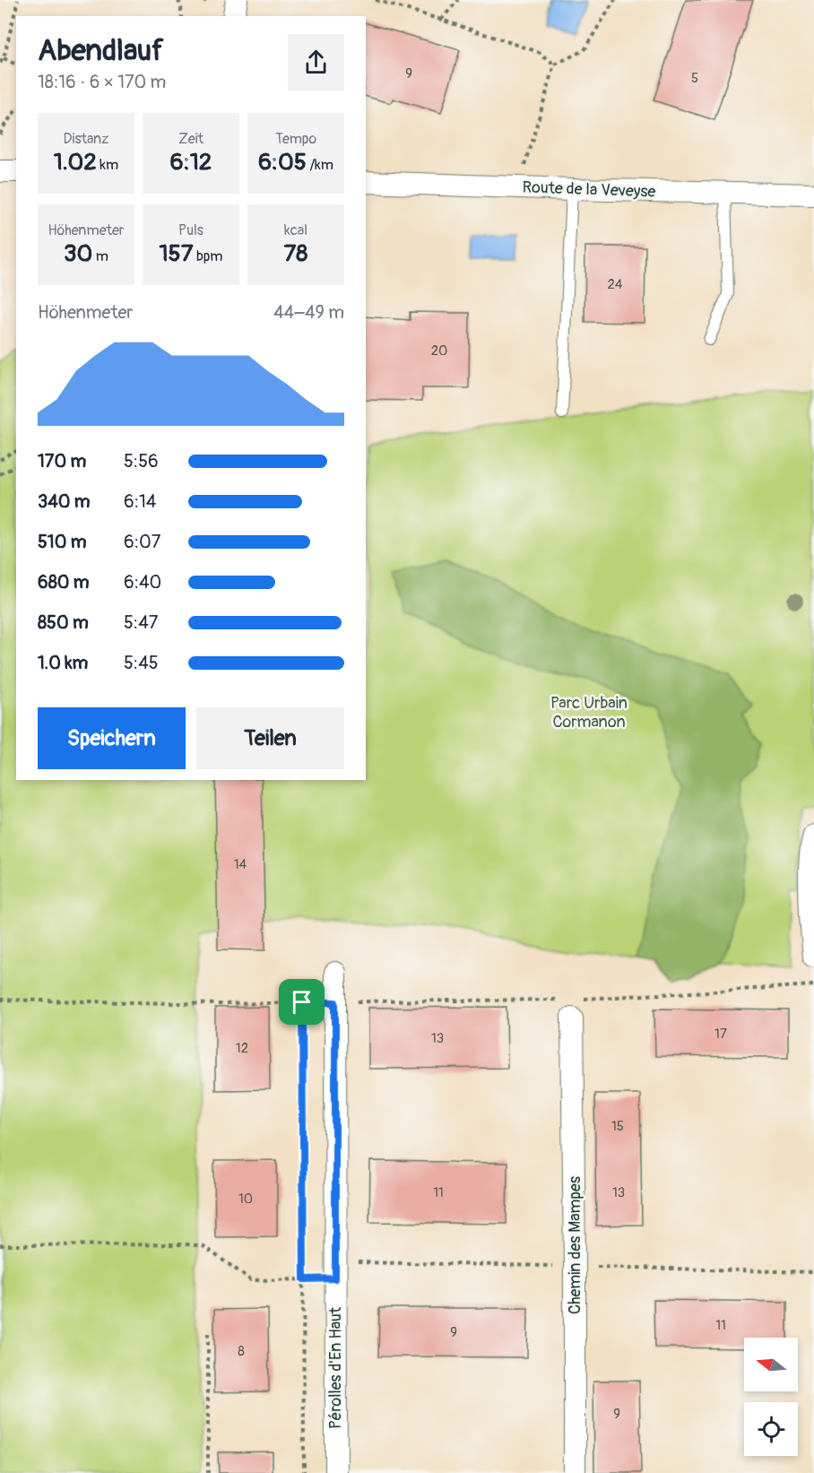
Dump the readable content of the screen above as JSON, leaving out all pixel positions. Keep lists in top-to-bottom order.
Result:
{
  "streets": {
    "street": ["Route de la Veveyse", "Chemin des Mampes", "Pérolles d'En Haut"]
  },
  "parks": ["Parc Urbain Cormanon"],
  "house_numbers": [
    "9",
    "5",
    "24",
    "20",
    "14",
    "17",
    "13",
    "12",
    "15",
    "11",
    "13",
    "10",
    "11",
    "9",
    "8",
    "9"
  ],
  "north": "left",
  "page": {
    "heading": ["Abendlauf", "18:16 · 6 × 170 m"],
    "stats": [
      ["Distanz", "1.02 km"],
      ["Zeit", "6:12"],
      ["Tempo", "6:05 /km"],
      ["Höhenmeter", "30 m"],
      ["Puls", "157 bpm"],
      ["kcal", "78"]
    ],
    "chart": ["Höhenmeter", "44–49 m"],
    "list": [
      {
        "name": "170 m",
        "note": "5:56"
      },
      {
        "name": "340 m",
        "note": "6:14"
      },
      {
        "name": "510 m",
        "note": "6:07"
      },
      {
        "name": "680 m",
        "note": "6:40"
      },
      {
        "name": "850 m",
        "note": "5:47"
      },
      {
        "name": "1.0 km",
        "note": "5:45"
      }
    ],
    "buttons": ["Speichern", "Teilen"]
  }
}
